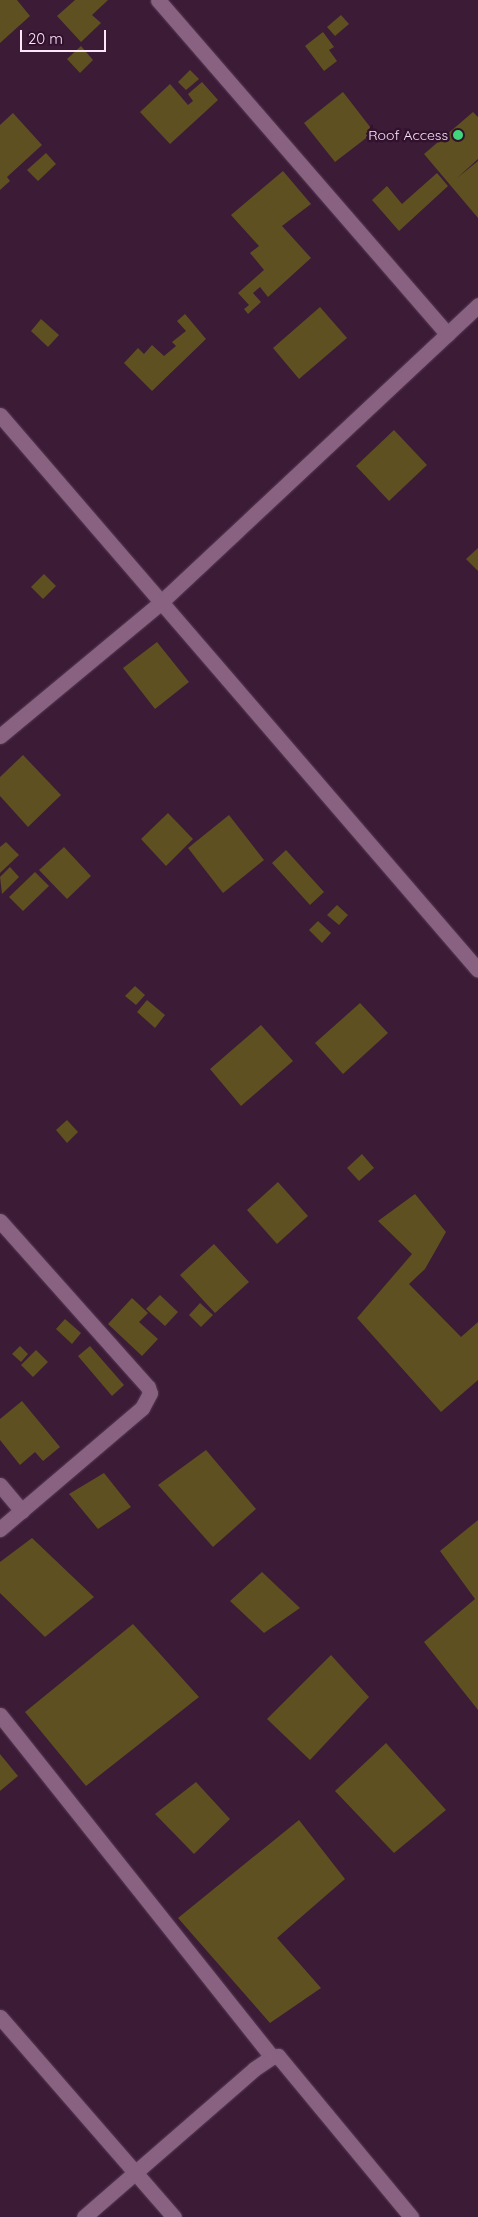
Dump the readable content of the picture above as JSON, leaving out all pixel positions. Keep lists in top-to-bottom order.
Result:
{
  "places": ["Roof Access"],
  "scale_bar": "20 m"
}
